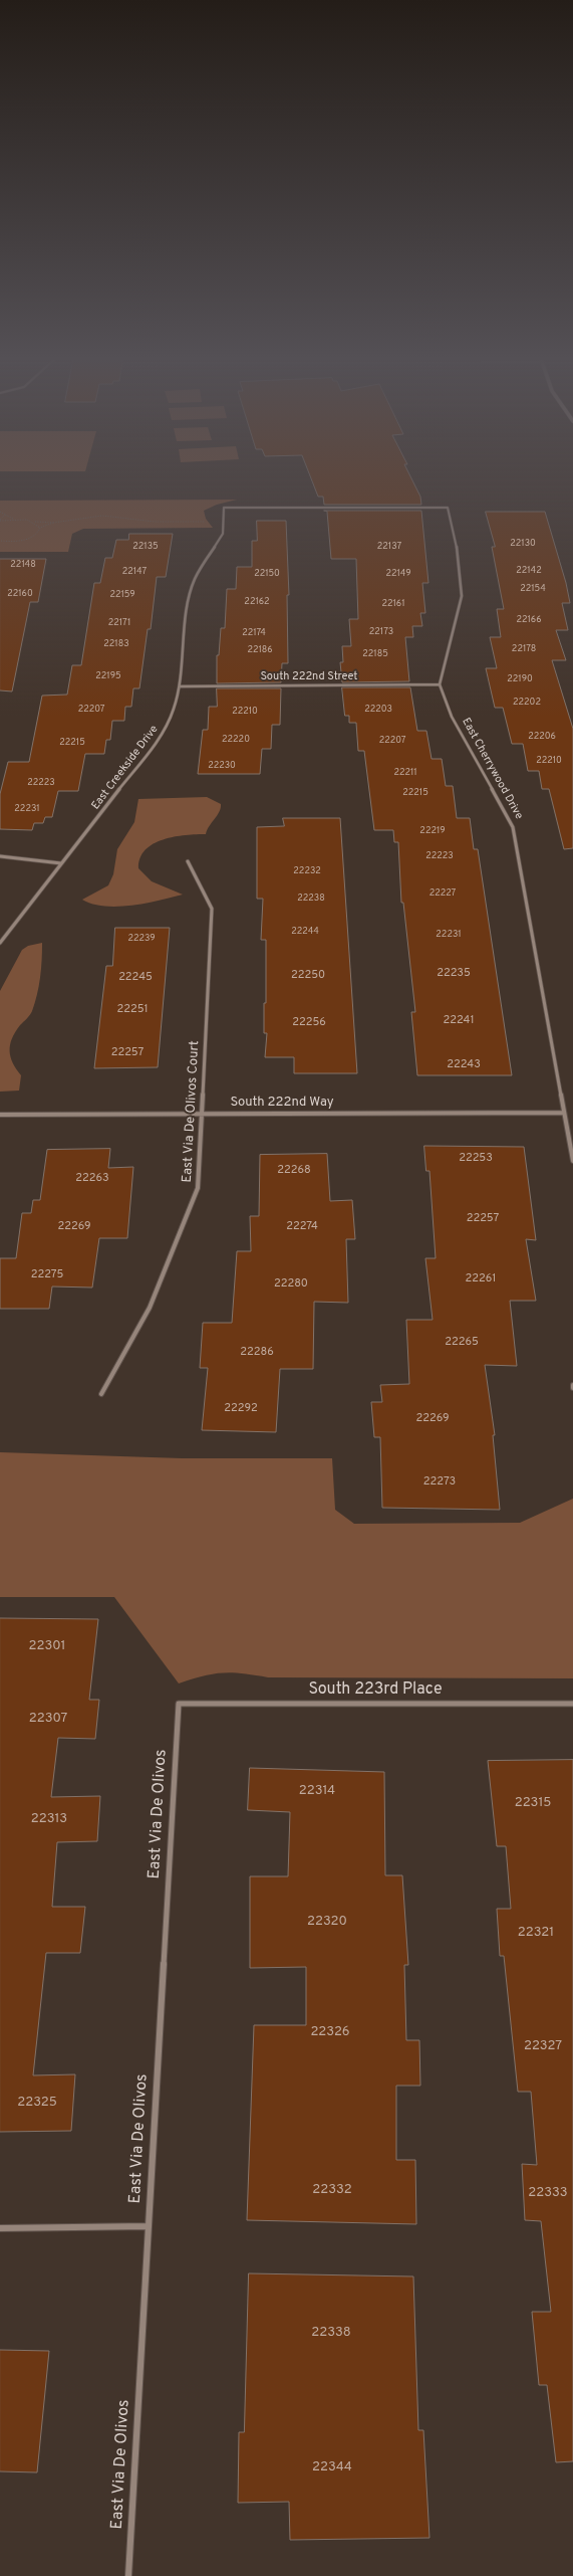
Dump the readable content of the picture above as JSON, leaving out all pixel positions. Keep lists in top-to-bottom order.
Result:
{
  "streets": {
    "street": [
      "South 222nd Street",
      "East Creekside Drive",
      "East Cherrywood Drive",
      "South 222nd Way",
      "East Via De Olivos Court",
      "South 223rd Place",
      "East Via De Olivos"
    ]
  },
  "crossings": [
    ["South 222nd Street", "East Creekside Drive"],
    ["South 222nd Street", "East Cherrywood Drive"],
    ["East Creekside Drive", "East Cherrywood Drive"],
    ["East Cherrywood Drive", "South 222nd Way"],
    ["South 222nd Way", "East Via De Olivos Court"],
    ["South 223rd Place", "East Via De Olivos"]
  ],
  "house_numbers": [
    "22130",
    "22135",
    "22137",
    "22148",
    "22142",
    "22147",
    "22150",
    "22149",
    "22154",
    "22160",
    "22159",
    "22162",
    "22161",
    "22166",
    "22171",
    "22173",
    "22174",
    "22183",
    "22178",
    "22186",
    "22185",
    "22195",
    "22190",
    "22202",
    "22207",
    "22203",
    "22210",
    "22206",
    "22220",
    "22207",
    "22215",
    "22210",
    "22230",
    "22211",
    "22223",
    "22215",
    "22231",
    "22219",
    "22223",
    "22232",
    "22227",
    "22238",
    "22244",
    "22231",
    "22239",
    "22235",
    "22250",
    "22245",
    "22251",
    "22241",
    "22256",
    "22257",
    "22243",
    "22253",
    "22268",
    "22263",
    "22257",
    "22269",
    "22274",
    "22275",
    "22261",
    "22280",
    "22265",
    "22286",
    "22292",
    "22269",
    "22273",
    "22301",
    "22307",
    "22314",
    "22315",
    "22313",
    "22320",
    "22321",
    "22326",
    "22327",
    "22325",
    "22332",
    "22333",
    "22338",
    "22344"
  ]
}
